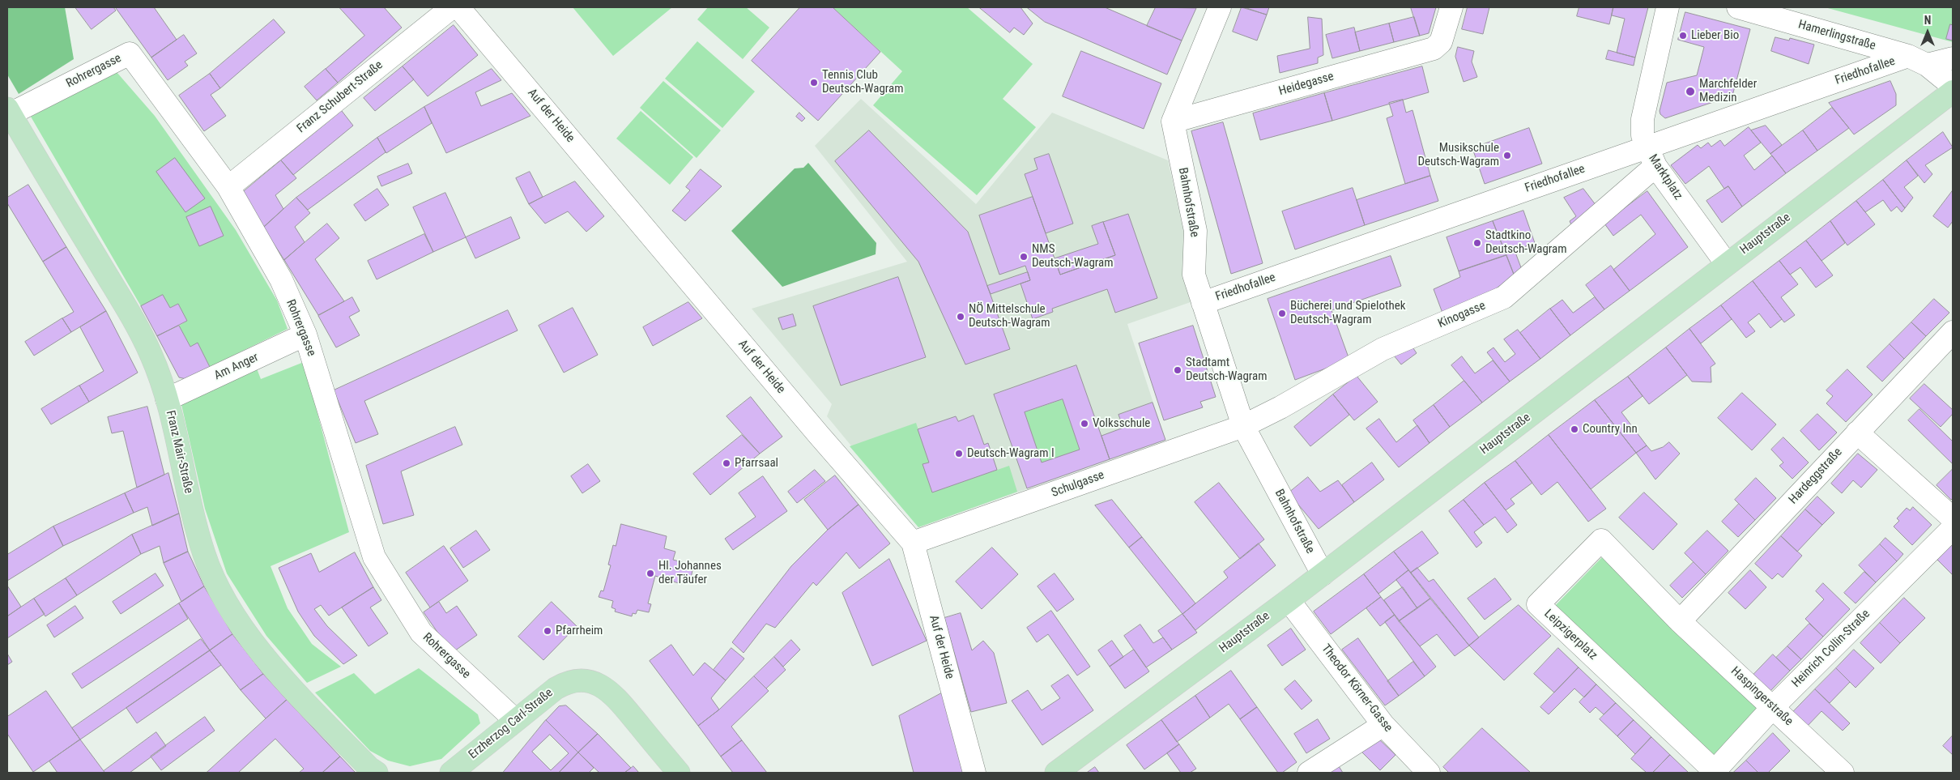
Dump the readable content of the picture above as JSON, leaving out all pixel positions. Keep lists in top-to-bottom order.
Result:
{
  "streets": {
    "main road": ["Hauptstraße", "Franz Mair-Straße", "Erzherzog Carl-Straße"],
    "street": [
      "Hamerlingstraße",
      "Rohrergasse",
      "Friedhofallee",
      "Heidegasse",
      "Franz Schubert-Straße",
      "Auf der Heide",
      "Marktplatz",
      "Bahnhofstraße",
      "Kinogasse",
      "Am Anger",
      "Hardeggstraße",
      "Schulgasse",
      "Leipzigerplatz",
      "Heinrich Collin-Straße",
      "Theodor Körner-Gasse",
      "Haspingerstraße"
    ]
  },
  "crossings": [
    ["Hamerlingstraße", "Friedhofallee"],
    ["Rohrergasse", "Franz Schubert-Straße"],
    ["Rohrergasse", "Am Anger"],
    ["Rohrergasse", "Franz Mair-Straße"],
    ["Rohrergasse", "Erzherzog Carl-Straße"],
    ["Friedhofallee", "Marktplatz"],
    ["Friedhofallee", "Bahnhofstraße"],
    ["Friedhofallee", "Kinogasse"],
    ["Heidegasse", "Bahnhofstraße"],
    ["Auf der Heide", "Schulgasse"],
    ["Marktplatz", "Hauptstraße"],
    ["Marktplatz", "Kinogasse"],
    ["Bahnhofstraße", "Hauptstraße"],
    ["Bahnhofstraße", "Kinogasse"],
    ["Bahnhofstraße", "Schulgasse"],
    ["Hauptstraße", "Theodor Körner-Gasse"],
    ["Kinogasse", "Schulgasse"],
    ["Am Anger", "Franz Mair-Straße"],
    ["Hardeggstraße", "Leipzigerplatz"],
    ["Hardeggstraße", "Haspingerstraße"],
    ["Leipzigerplatz", "Heinrich Collin-Straße"],
    ["Leipzigerplatz", "Haspingerstraße"],
    ["Heinrich Collin-Straße", "Haspingerstraße"]
  ],
  "places": [
    "Lieber Bio",
    "Tennis Club Deutsch-Wagram",
    "Marchfelder Medizin",
    "Musikschule Deutsch-Wagram",
    "Stadtkino Deutsch-Wagram",
    "NMS Deutsch-Wagram",
    "Bücherei und Spielothek Deutsch-Wagram",
    "NÖ Mittelschule Deutsch-Wagram",
    "Stadtamt Deutsch-Wagram",
    "Volksschule",
    "Country Inn",
    "Deutsch-Wagram I",
    "Pfarrsaal",
    "Hl. Johannes der Täufer",
    "Pfarrheim"
  ],
  "north": "top"
}
